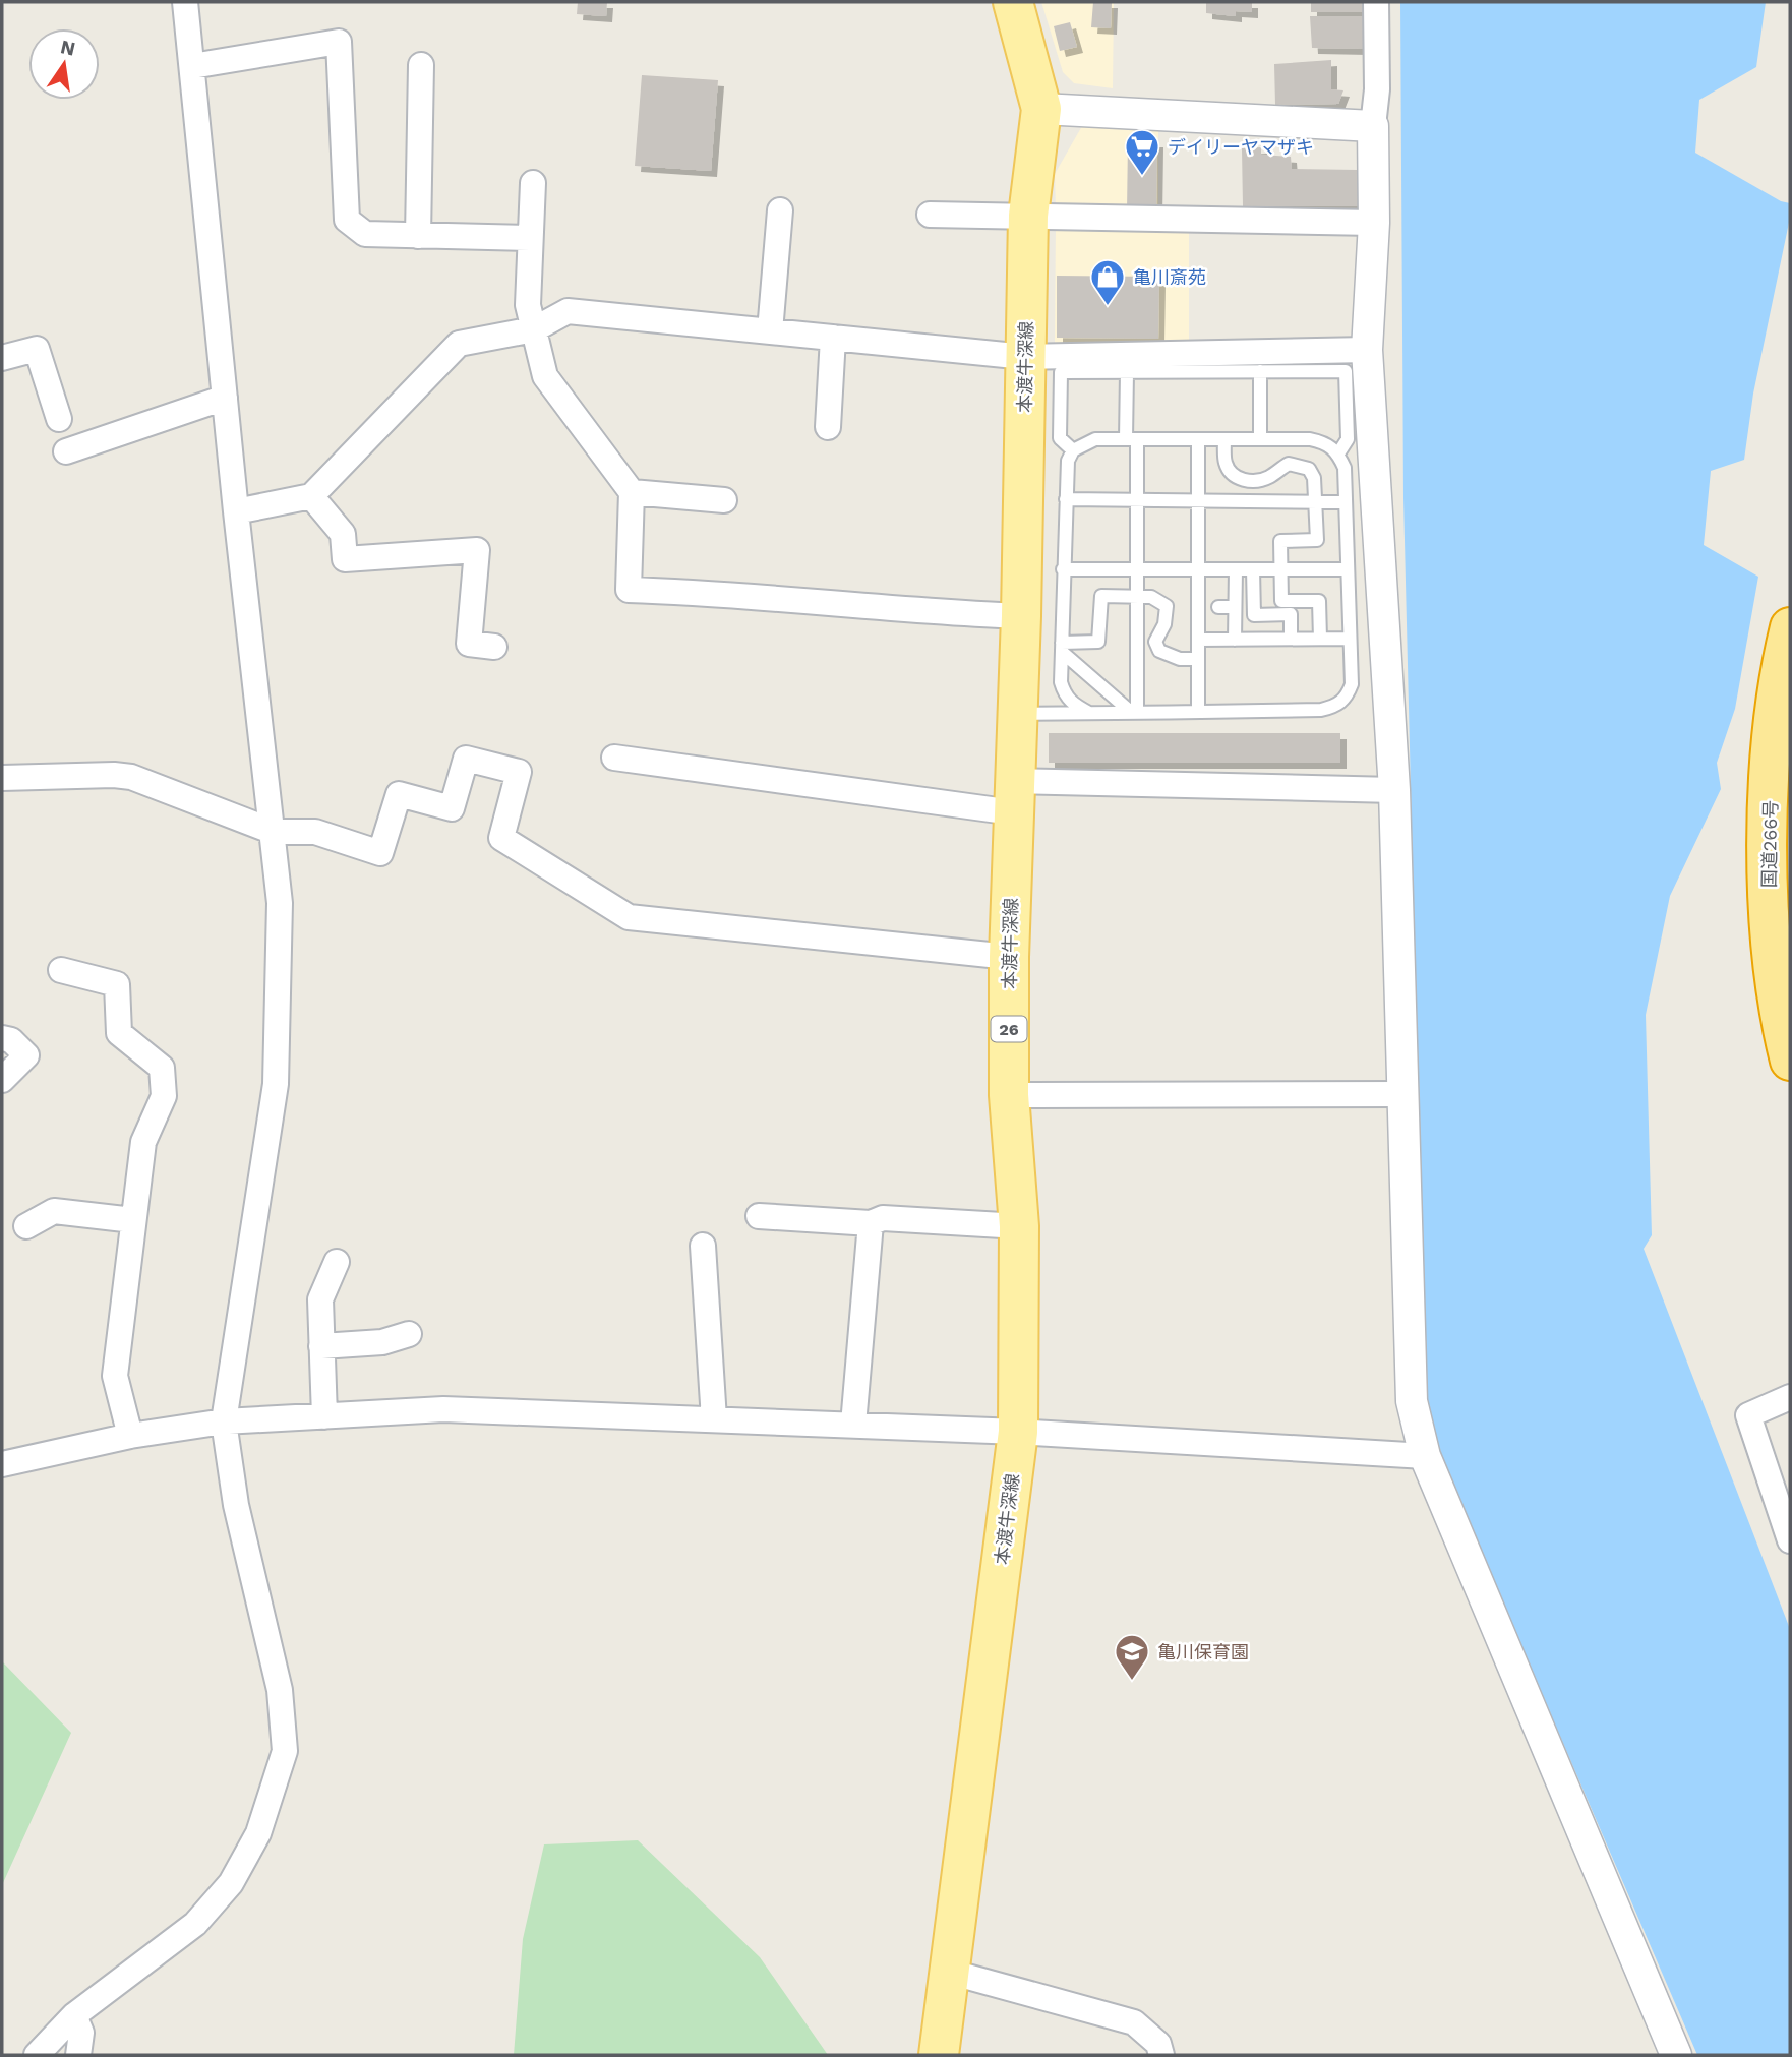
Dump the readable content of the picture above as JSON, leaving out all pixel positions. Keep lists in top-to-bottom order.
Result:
{
  "streets": {
    "highway": ["国道266号"],
    "main road": ["本渡牛深線", "26"]
  },
  "places": {
    "supermarket": ["デイリーヤマザキ"],
    "shop": ["亀川斎苑"],
    "school or university": ["亀川保育園"]
  },
  "north": "top"
}
